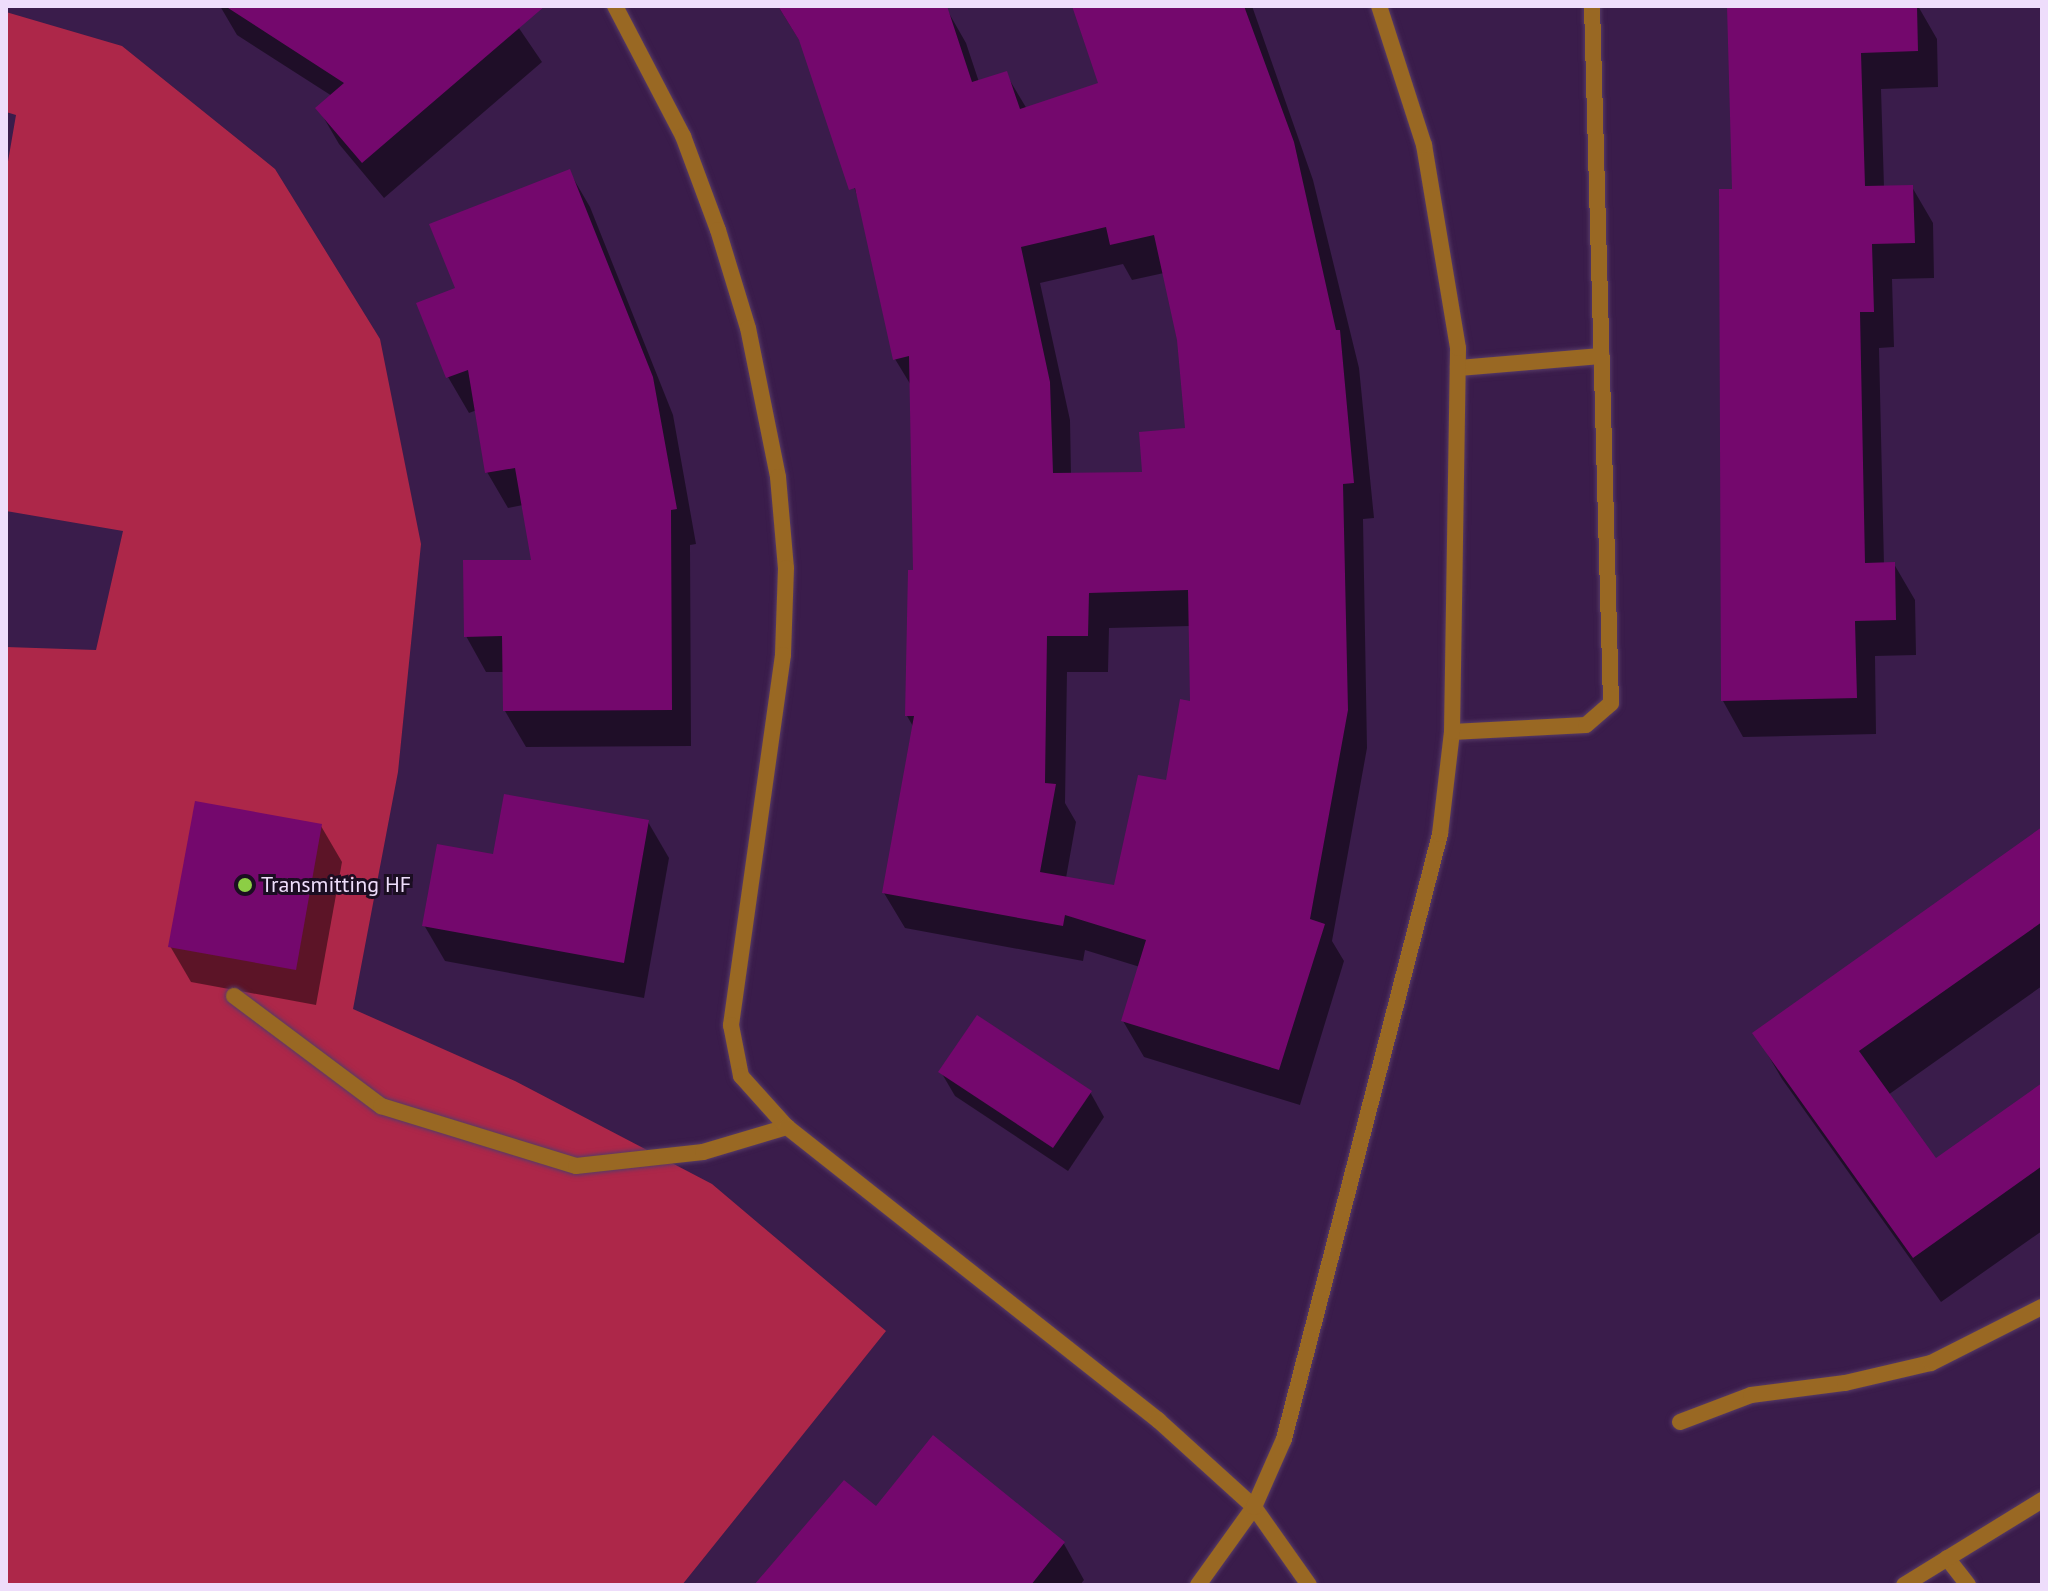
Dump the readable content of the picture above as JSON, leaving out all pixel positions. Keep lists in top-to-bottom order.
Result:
{
  "places": ["Transmitting HF"]
}
